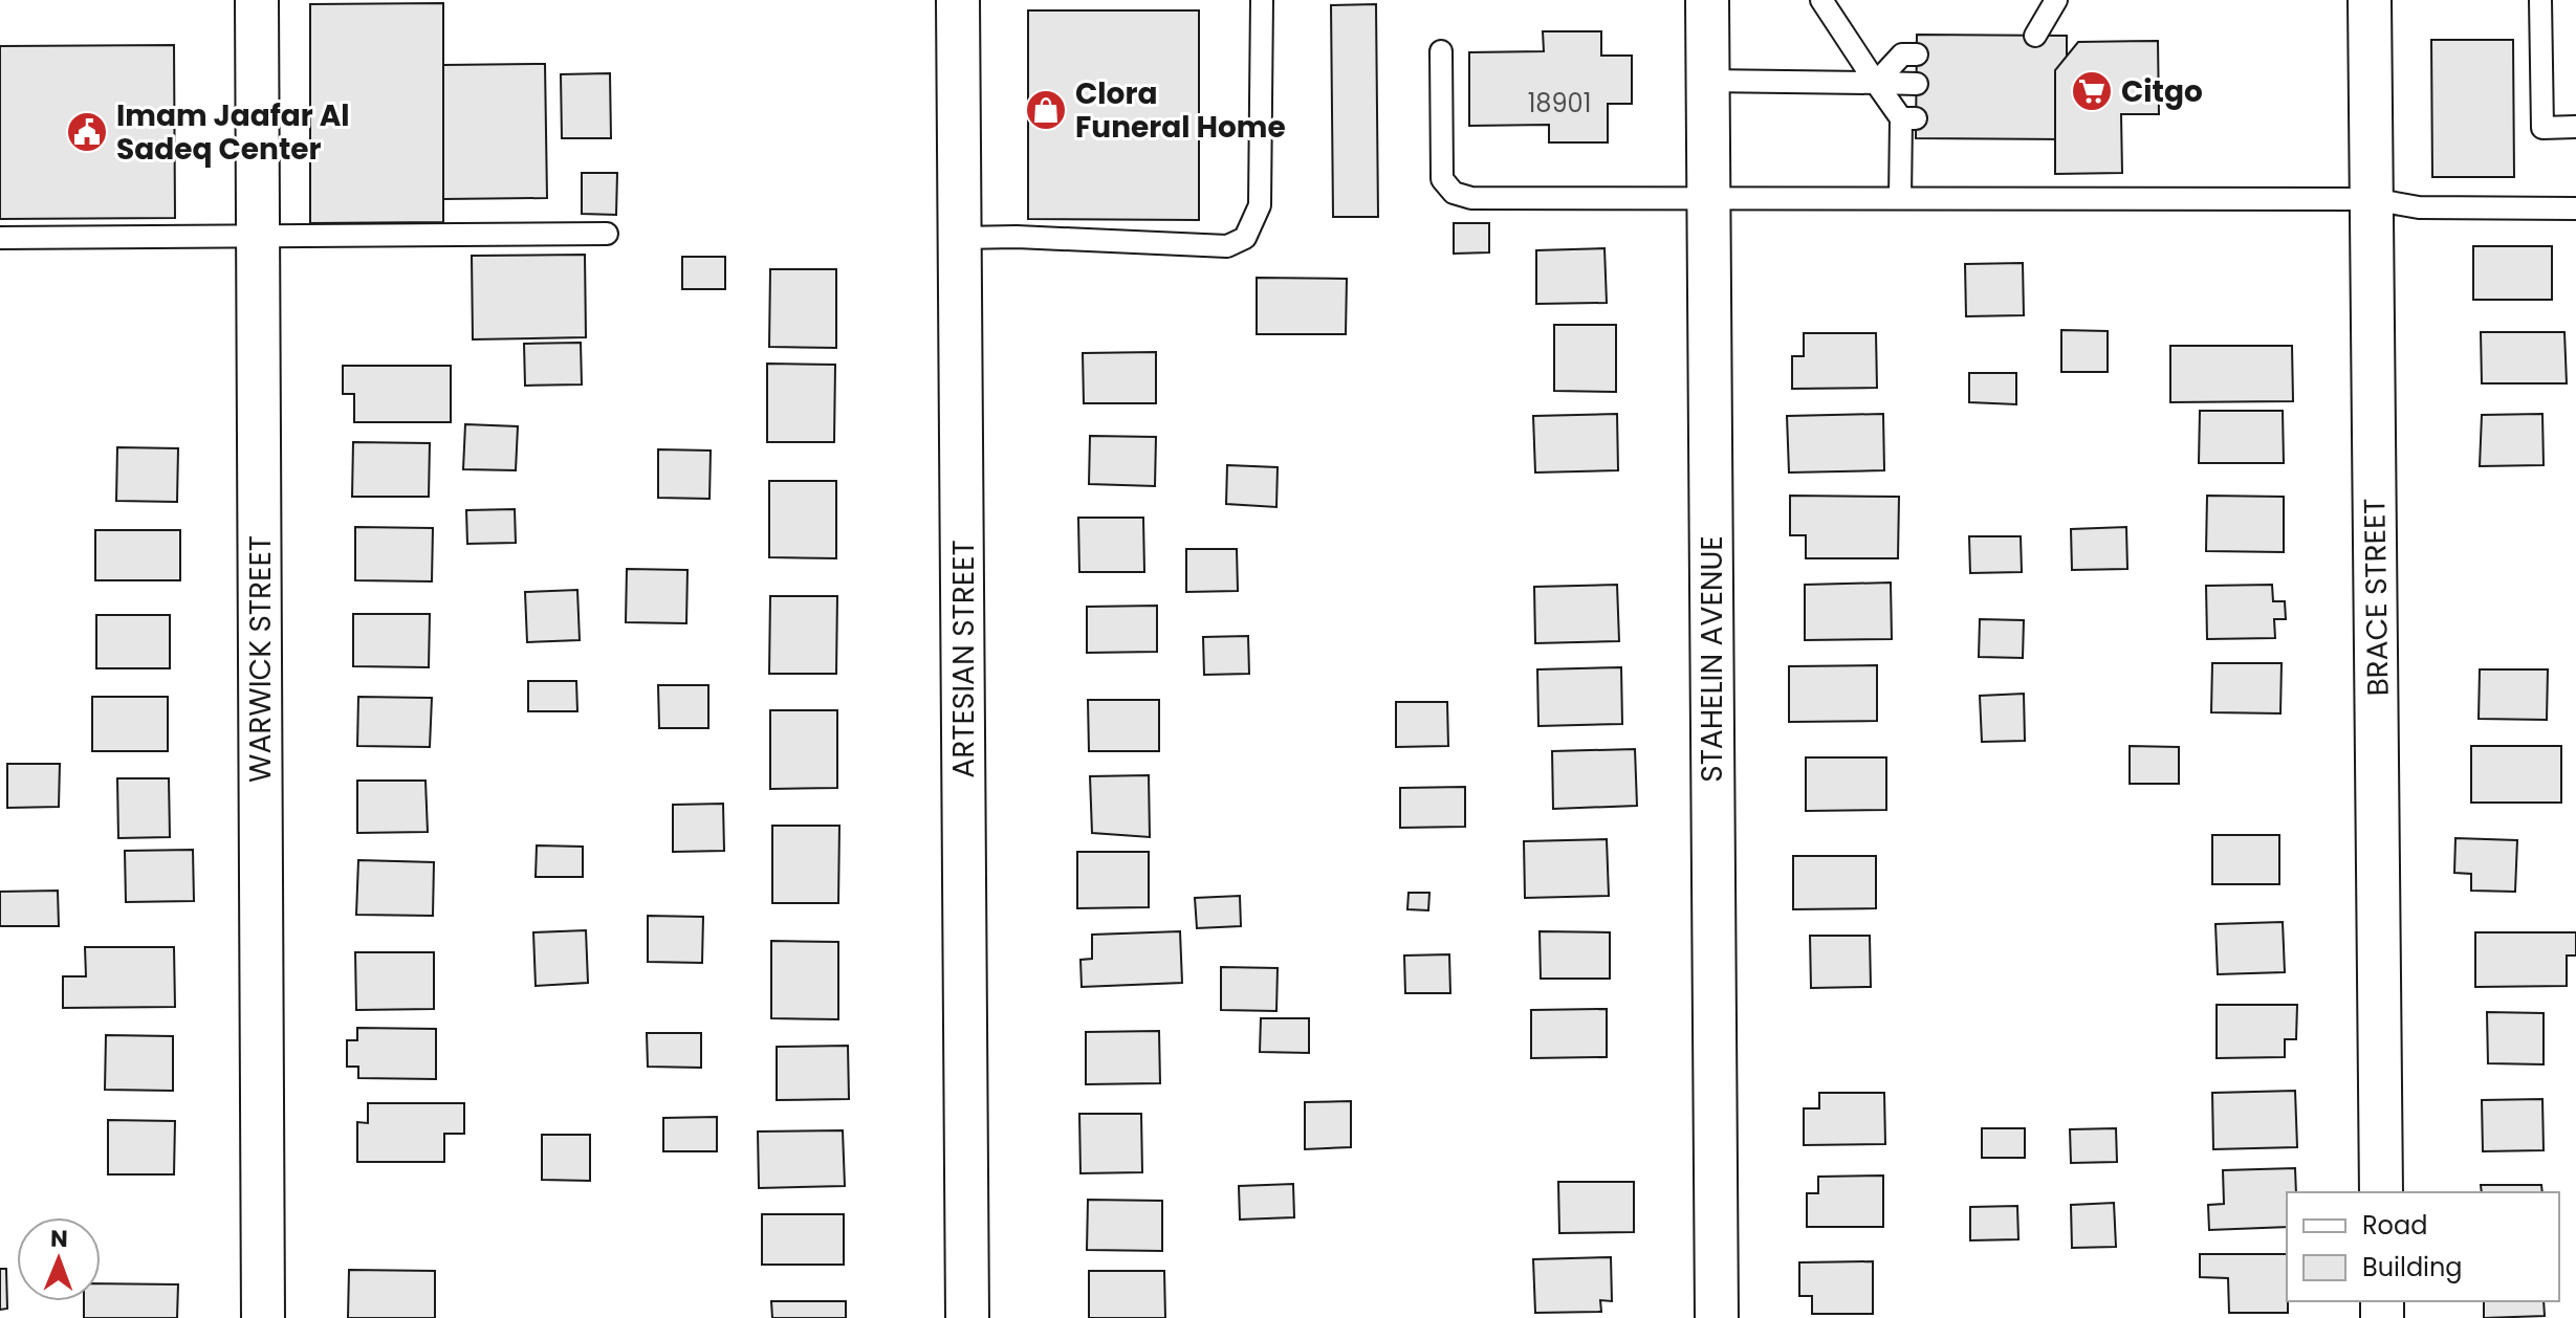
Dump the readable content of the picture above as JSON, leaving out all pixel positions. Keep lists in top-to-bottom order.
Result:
{
  "streets": {
    "street": [
      "BRACE STREET",
      "WARWICK STREET",
      "ARTESIAN STREET",
      "STAHELIN AVENUE"
    ]
  },
  "places": {
    "supermarket": ["Citgo"],
    "shop": ["Clora Funeral Home"],
    "public building": ["Imam Jaafar Al Sadeq Center"]
  },
  "house_numbers": ["18901"],
  "legend": ["Road", "Building"],
  "north": "top"
}
